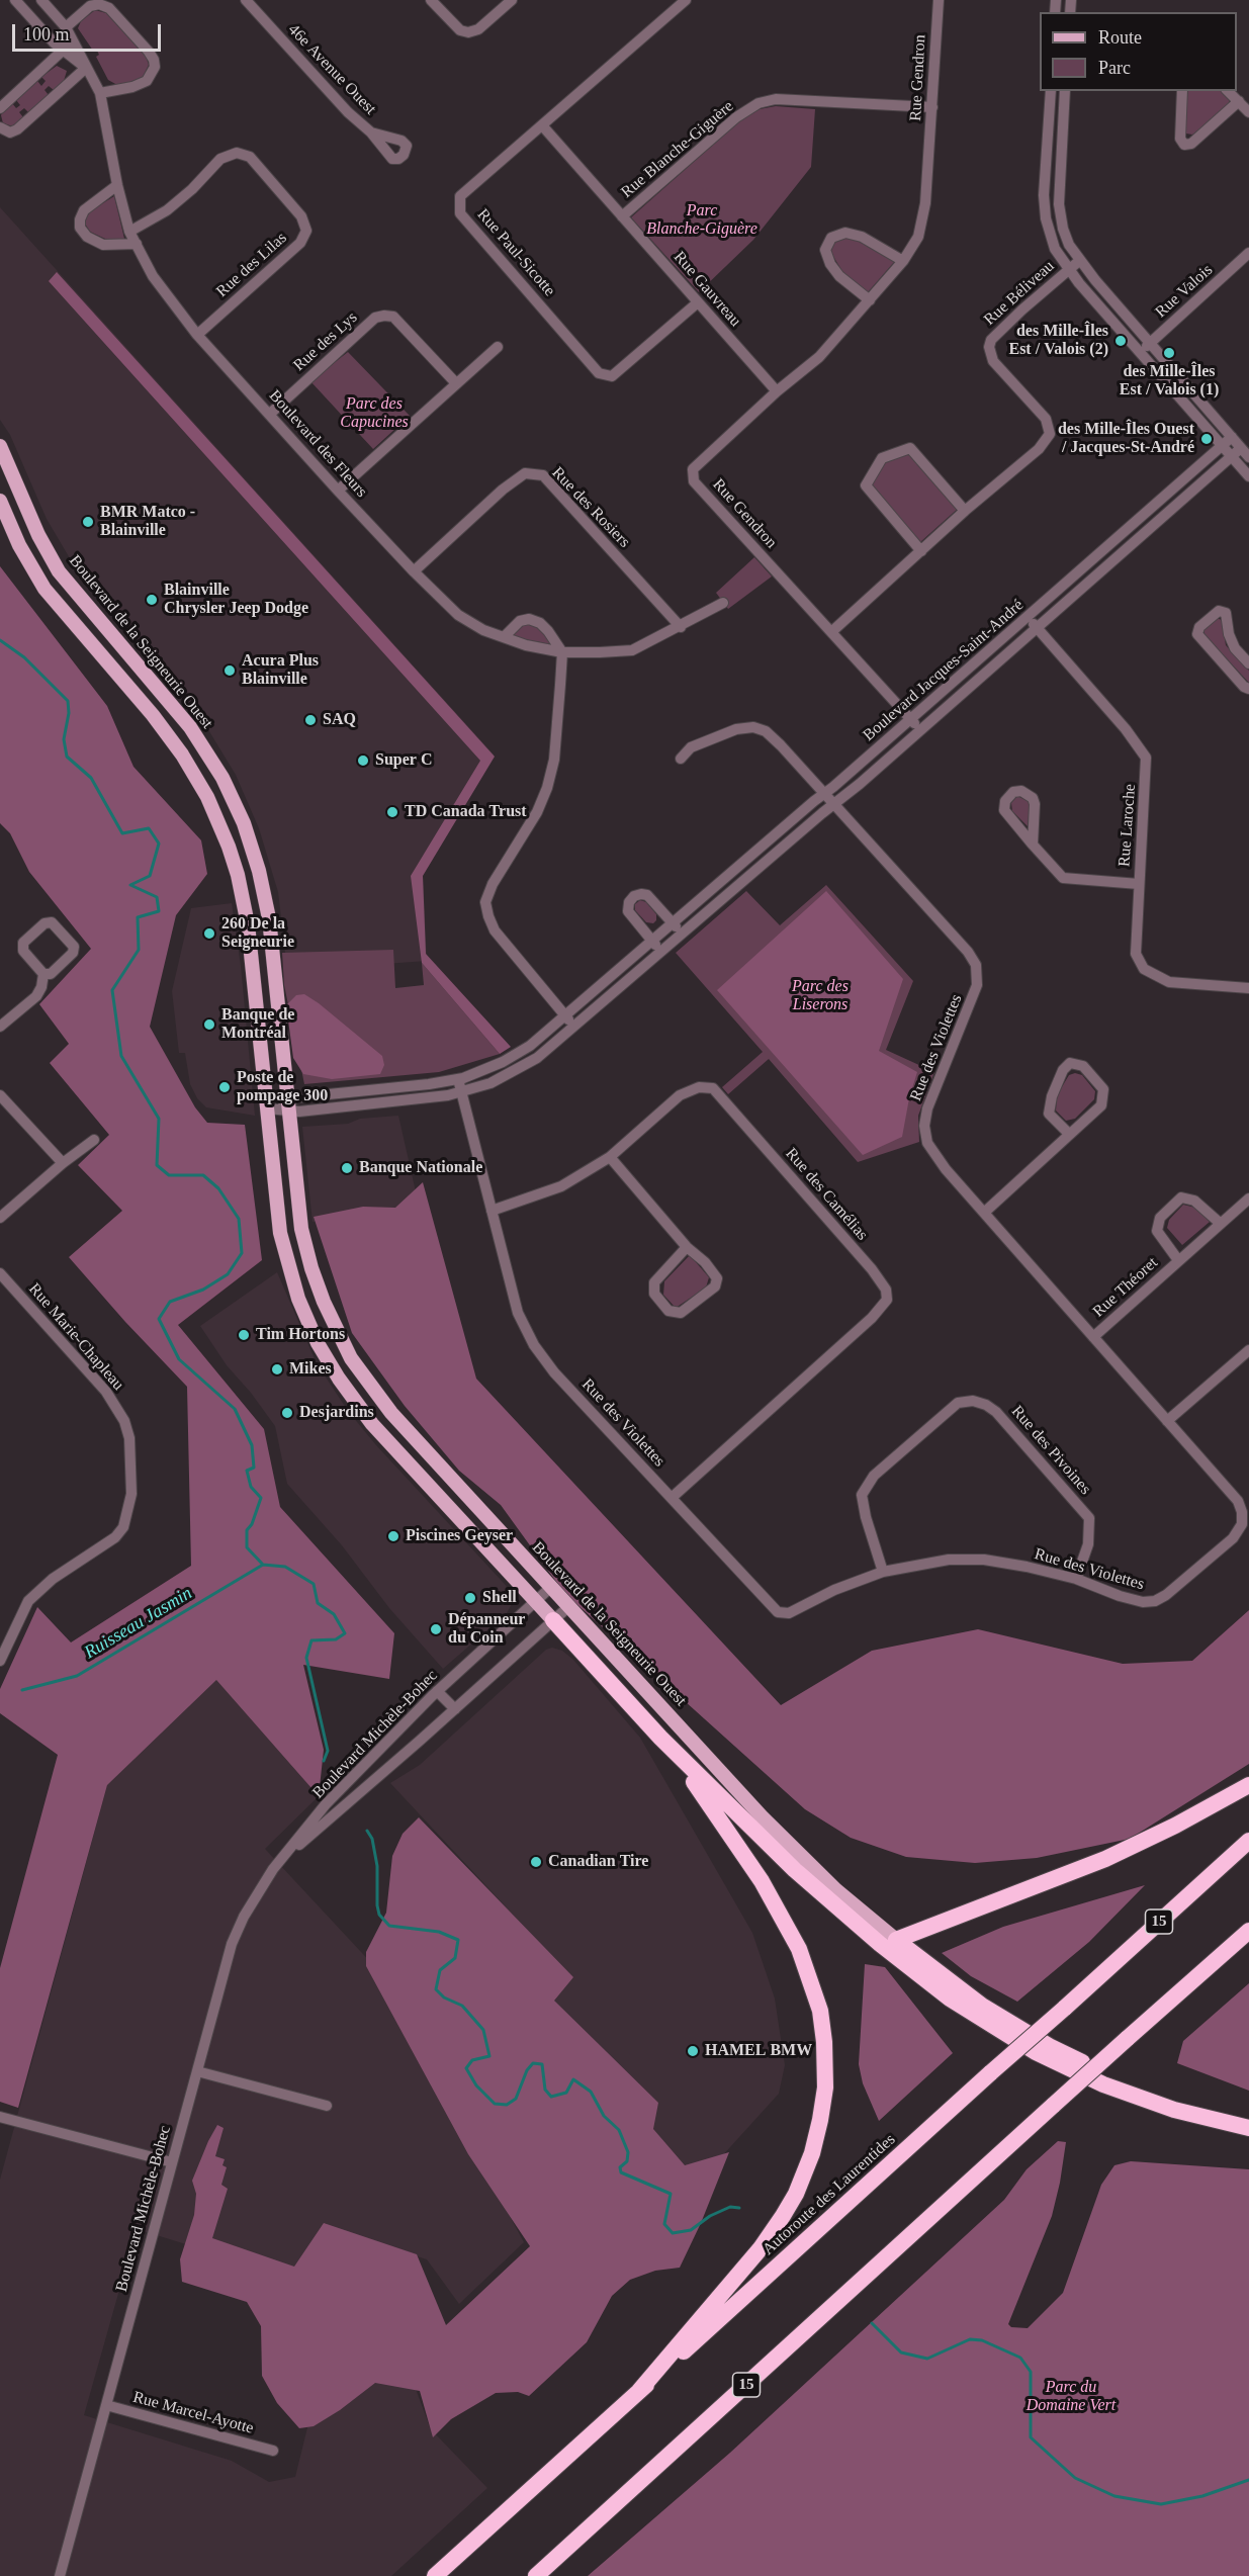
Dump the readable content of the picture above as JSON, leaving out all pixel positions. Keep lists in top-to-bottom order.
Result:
{
  "streets": {
    "highway": ["15", "Autoroute des Laurentides"],
    "main road": ["Boulevard de la Seigneurie Ouest"],
    "street": [
      "46e Avenue Ouest",
      "Rue Gendron",
      "Rue Blanche-Giguère",
      "Rue Paul-Sicotte",
      "Rue des Lilas",
      "Rue Gauvreau",
      "Rue Valois",
      "Rue Béliveau",
      "Rue des Lys",
      "Boulevard des Fleurs",
      "Rue des Rosiers",
      "Boulevard Jacques-Saint-André",
      "Rue Laroche",
      "Rue des Violettes",
      "Rue des Camélias",
      "Rue Théoret",
      "Rue Marie-Chapleau",
      "Rue des Pivoines",
      "Boulevard Michèle-Bohec",
      "Rue Marcel-Ayotte"
    ]
  },
  "crossings": [
    ["Rue Gendron", "Rue Blanche-Giguère"],
    ["Rue Gendron", "Rue Gauvreau"],
    ["Rue Gendron", "Rue Béliveau"],
    ["Rue Gendron", "Boulevard Jacques-Saint-André"],
    ["Rue Blanche-Giguère", "Rue Gauvreau"],
    ["Rue Paul-Sicotte", "Rue Gauvreau"],
    ["Rue des Lilas", "Boulevard des Fleurs"],
    ["Rue des Lys", "Boulevard des Fleurs"],
    ["Boulevard des Fleurs", "Rue des Rosiers"],
    ["Boulevard de la Seigneurie Ouest", "Boulevard Jacques-Saint-André"],
    ["Boulevard de la Seigneurie Ouest", "Boulevard Michèle-Bohec"],
    ["Boulevard Jacques-Saint-André", "Rue Laroche"],
    ["Boulevard Jacques-Saint-André", "Rue des Violettes"],
    ["Rue des Violettes", "Rue des Camélias"],
    ["Rue des Violettes", "Rue Théoret"],
    ["Rue des Violettes", "Rue des Pivoines"],
    ["Boulevard Michèle-Bohec", "Rue Marcel-Ayotte"]
  ],
  "water": ["Ruisseau Jasmin"],
  "parks": [
    "Parc Blanche-Giguère",
    "Parc des Capucines",
    "Parc des Liserons",
    "Parc du Domaine Vert"
  ],
  "places": [
    "des Mille-Îles Est / Valois (2)",
    "des Mille-Îles Est / Valois (1)",
    "des Mille-Îles Ouest / Jacques-St-André",
    "BMR Matco - Blainville",
    "Blainville Chrysler Jeep Dodge",
    "Acura Plus Blainville",
    "SAQ",
    "Super C",
    "TD Canada Trust",
    "260 De la Seigneurie",
    "Banque de Montréal",
    "Poste de pompage 300",
    "Banque Nationale",
    "Tim Hortons",
    "Mikes",
    "Desjardins",
    "Piscines Geyser",
    "Shell",
    "Dépanneur du Coin",
    "Canadian Tire",
    "HAMEL BMW"
  ],
  "legend": ["Route", "Parc"],
  "scale_bar": "100 m"
}
